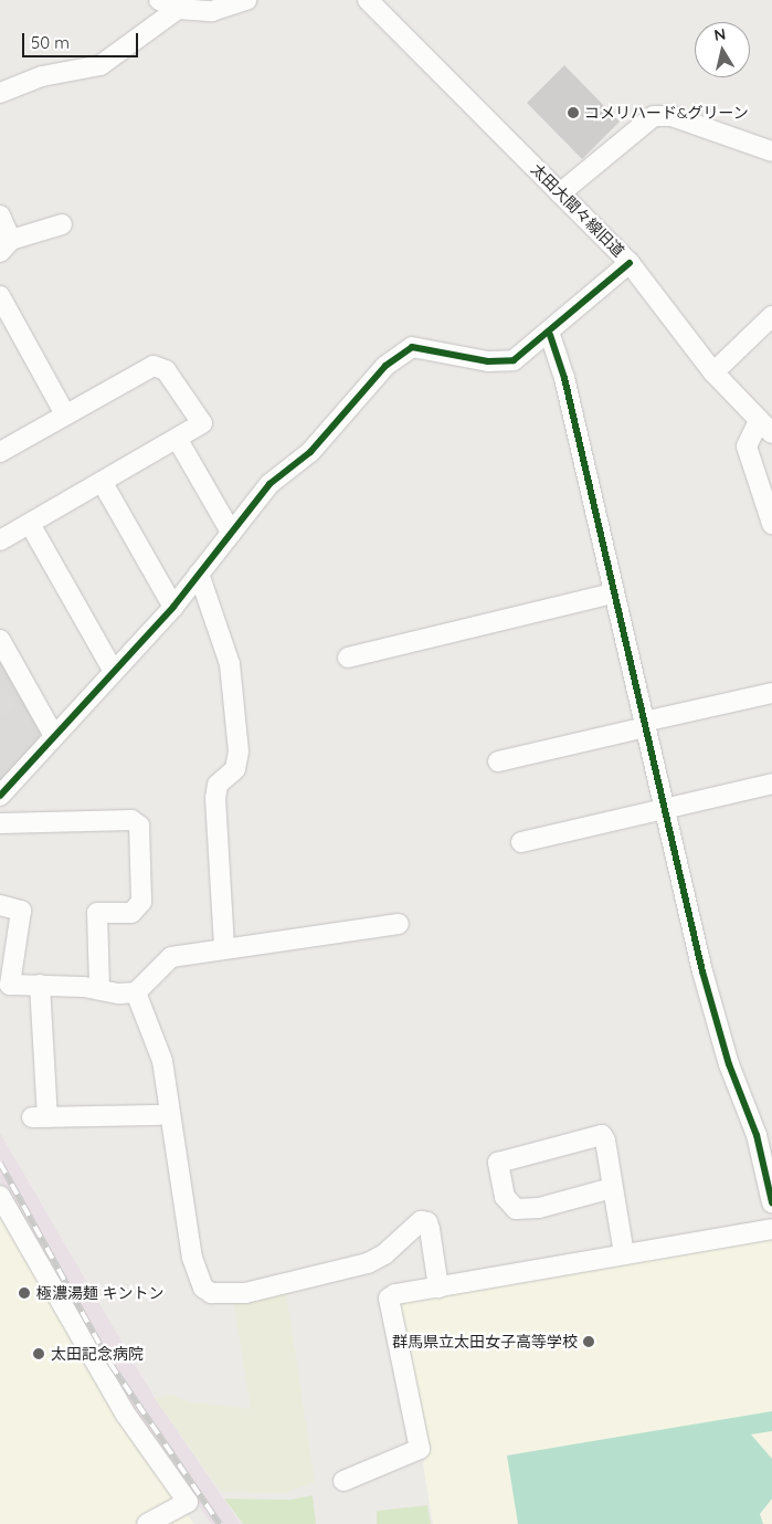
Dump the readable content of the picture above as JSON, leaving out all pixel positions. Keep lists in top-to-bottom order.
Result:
{
  "streets": {
    "street": ["太田大間々線旧道"]
  },
  "places": [
    "コメリハード&グリーン",
    "極濃湯麺 キントン",
    "群馬県立太田女子高等学校",
    "太田記念病院"
  ],
  "scale_bar": "50 m",
  "north": "top"
}
